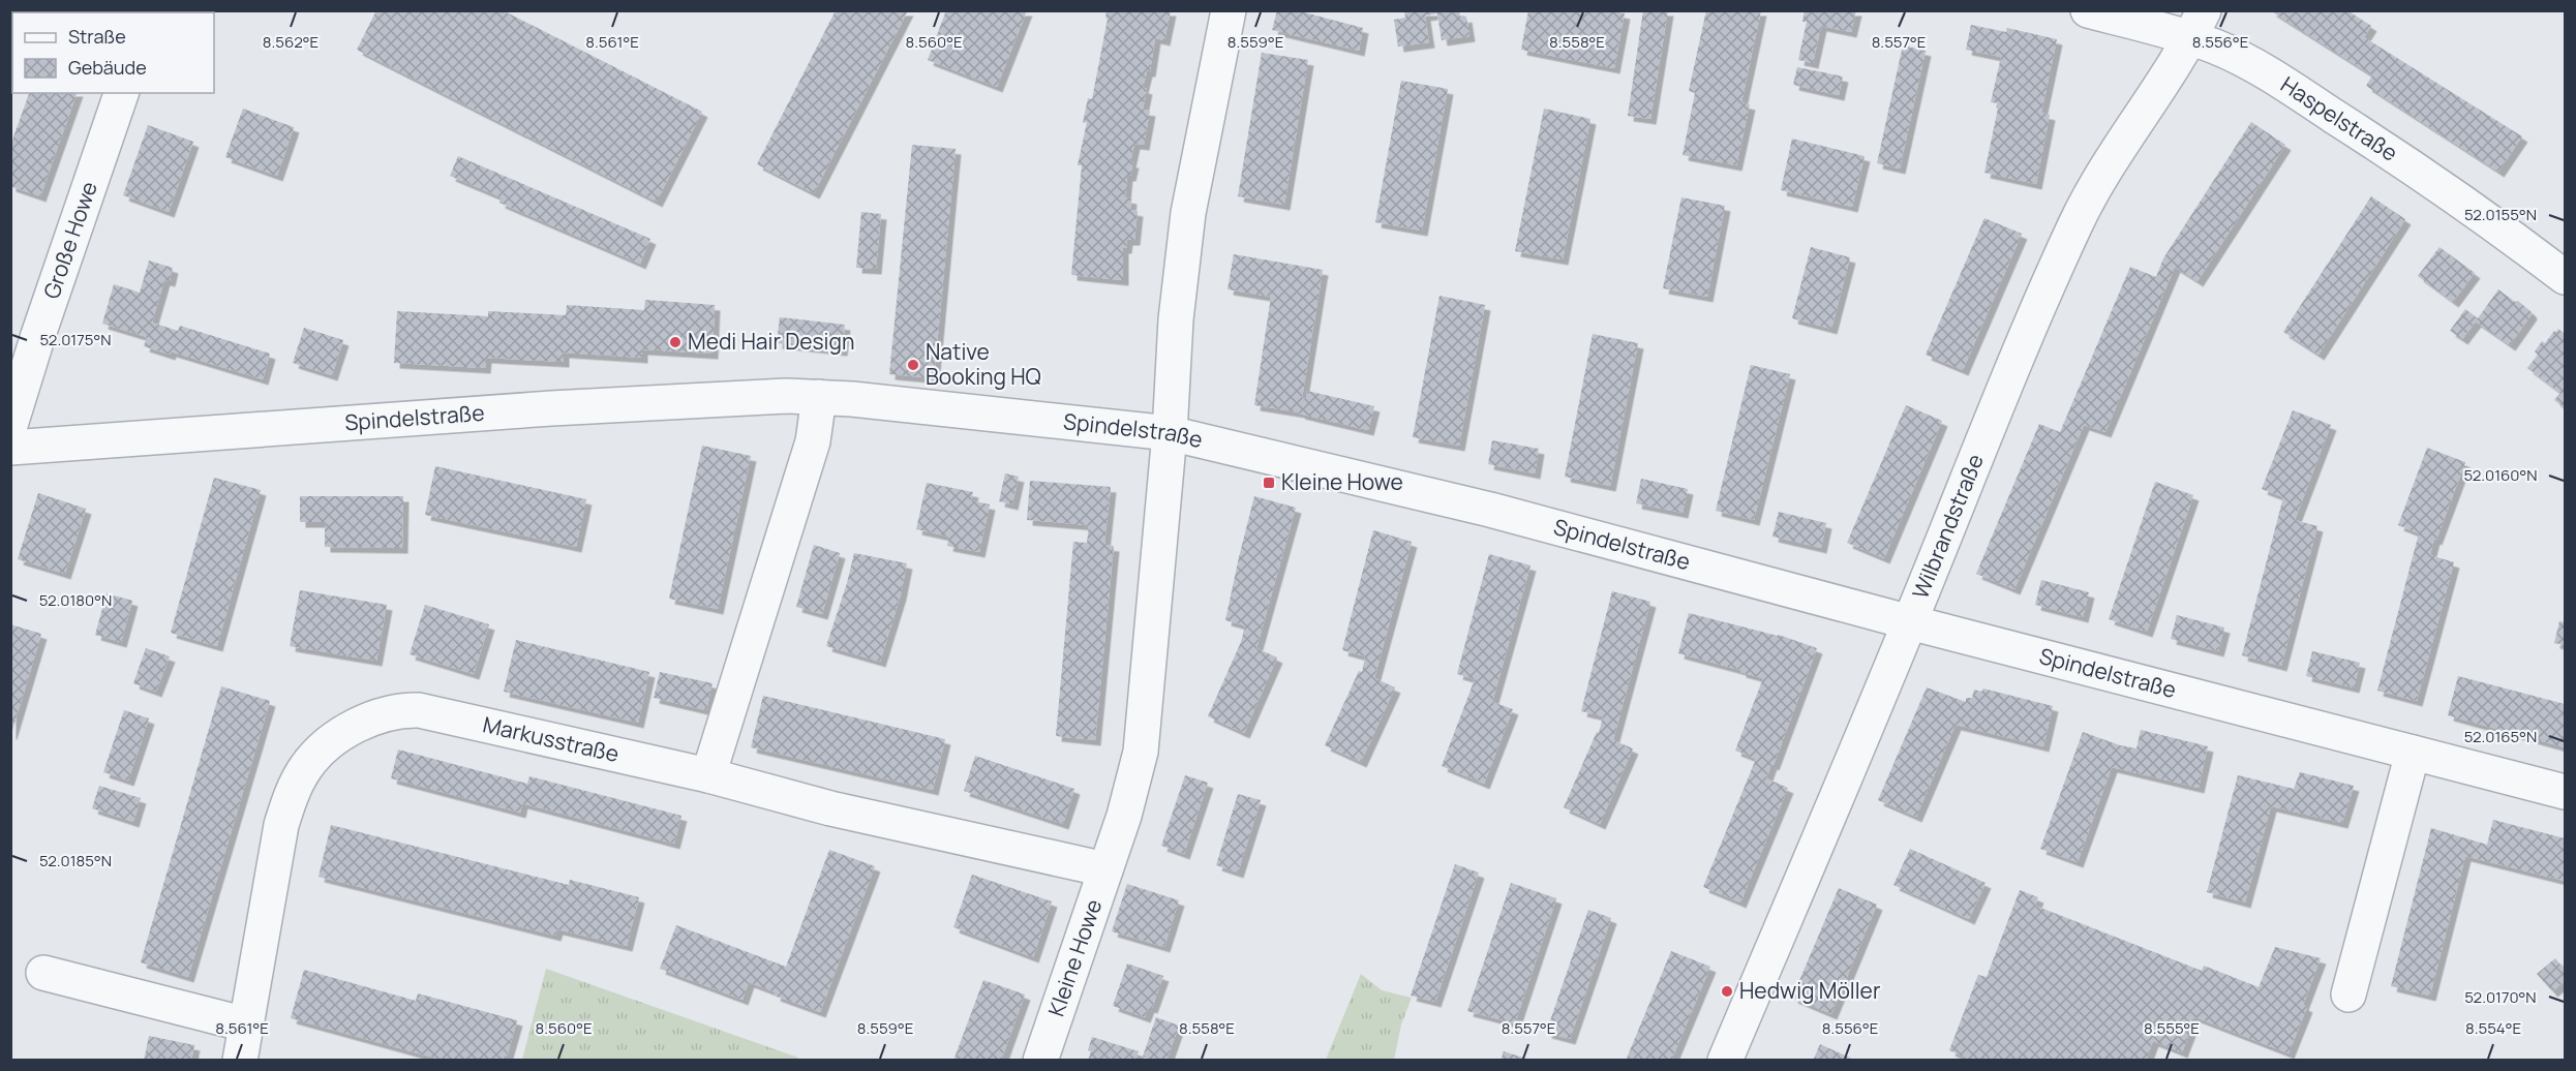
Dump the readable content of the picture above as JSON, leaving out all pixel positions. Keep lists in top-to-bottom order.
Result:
{
  "streets": {
    "street": [
      "Haspelstraße",
      "Große Howe",
      "Spindelstraße",
      "Wilbrandstraße",
      "Markusstraße",
      "Kleine Howe"
    ]
  },
  "crossings": [
    ["Haspelstraße", "Wilbrandstraße"],
    ["Spindelstraße", "Wilbrandstraße"],
    ["Spindelstraße", "Kleine Howe"],
    ["Markusstraße", "Kleine Howe"]
  ],
  "places": {
    "other": ["Medi Hair Design", "Native Booking HQ", "Hedwig Möller"],
    "transit": ["Kleine Howe"]
  },
  "legend": ["Straße", "Gebäude"],
  "coordinates": [
    "8.562°E",
    "8.561°E",
    "8.560°E",
    "8.559°E",
    "8.558°E",
    "8.557°E",
    "8.556°E",
    "52.0155°N",
    "52.0175°N",
    "52.0160°N",
    "52.0180°N",
    "52.0165°N",
    "52.0185°N",
    "52.0170°N",
    "8.555°E",
    "8.554°E"
  ]
}
